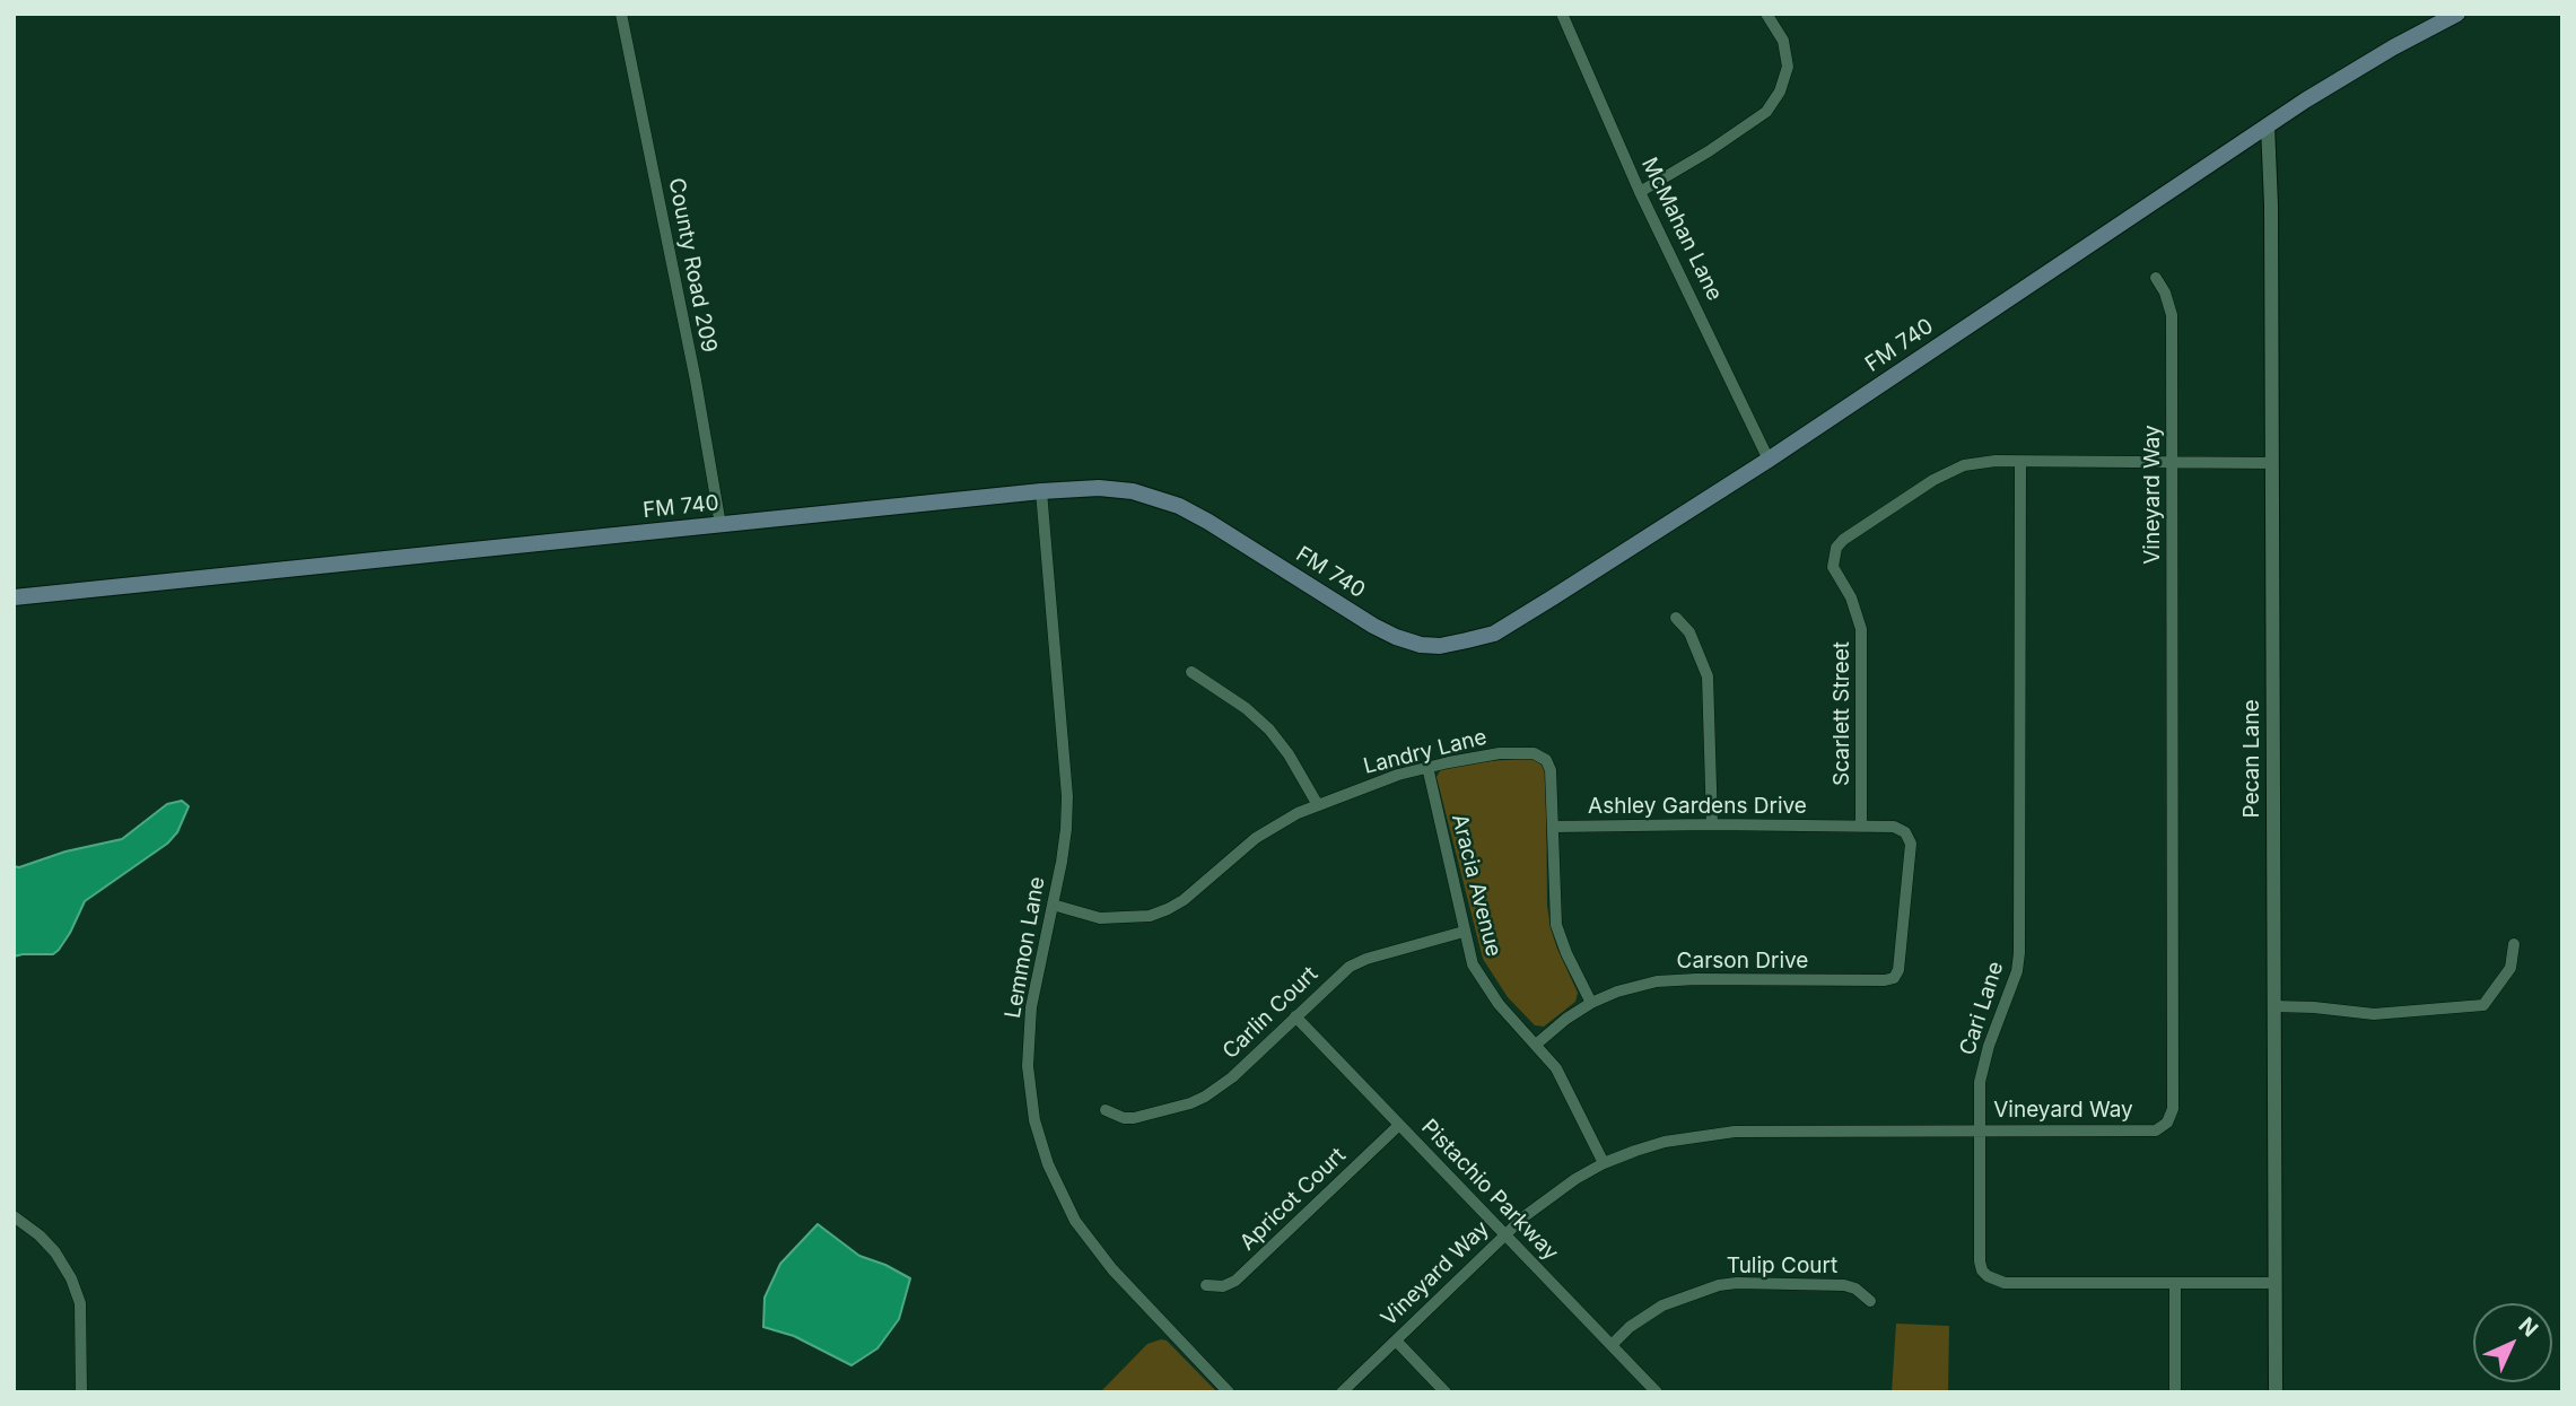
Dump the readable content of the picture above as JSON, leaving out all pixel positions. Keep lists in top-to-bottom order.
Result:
{
  "streets": {
    "main road": ["FM 740"],
    "street": [
      "McMahan Lane",
      "County Road 209",
      "Vineyard Way",
      "Scarlett Street",
      "Landry Lane",
      "Pecan Lane",
      "Ashley Gardens Drive",
      "Aracia Avenue",
      "Lemmon Lane",
      "Carson Drive",
      "Cari Lane",
      "Carlin Court",
      "Pistachio Parkway",
      "Apricot Court",
      "Tulip Court"
    ]
  },
  "crossings": [
    ["McMahan Lane", "FM 740"],
    ["County Road 209", "FM 740"],
    ["FM 740", "Pecan Lane"],
    ["FM 740", "Lemmon Lane"],
    ["Vineyard Way", "Scarlett Street"],
    ["Vineyard Way", "Aracia Avenue"],
    ["Vineyard Way", "Cari Lane"],
    ["Vineyard Way", "Pistachio Parkway"],
    ["Scarlett Street", "Pecan Lane"],
    ["Scarlett Street", "Ashley Gardens Drive"],
    ["Scarlett Street", "Cari Lane"],
    ["Landry Lane", "Ashley Gardens Drive"],
    ["Landry Lane", "Aracia Avenue"],
    ["Landry Lane", "Lemmon Lane"],
    ["Landry Lane", "Carson Drive"],
    ["Pecan Lane", "Cari Lane"],
    ["Ashley Gardens Drive", "Carson Drive"],
    ["Aracia Avenue", "Carson Drive"],
    ["Aracia Avenue", "Carlin Court"],
    ["Carlin Court", "Pistachio Parkway"],
    ["Pistachio Parkway", "Apricot Court"],
    ["Pistachio Parkway", "Tulip Court"]
  ],
  "north": "top right"
}
